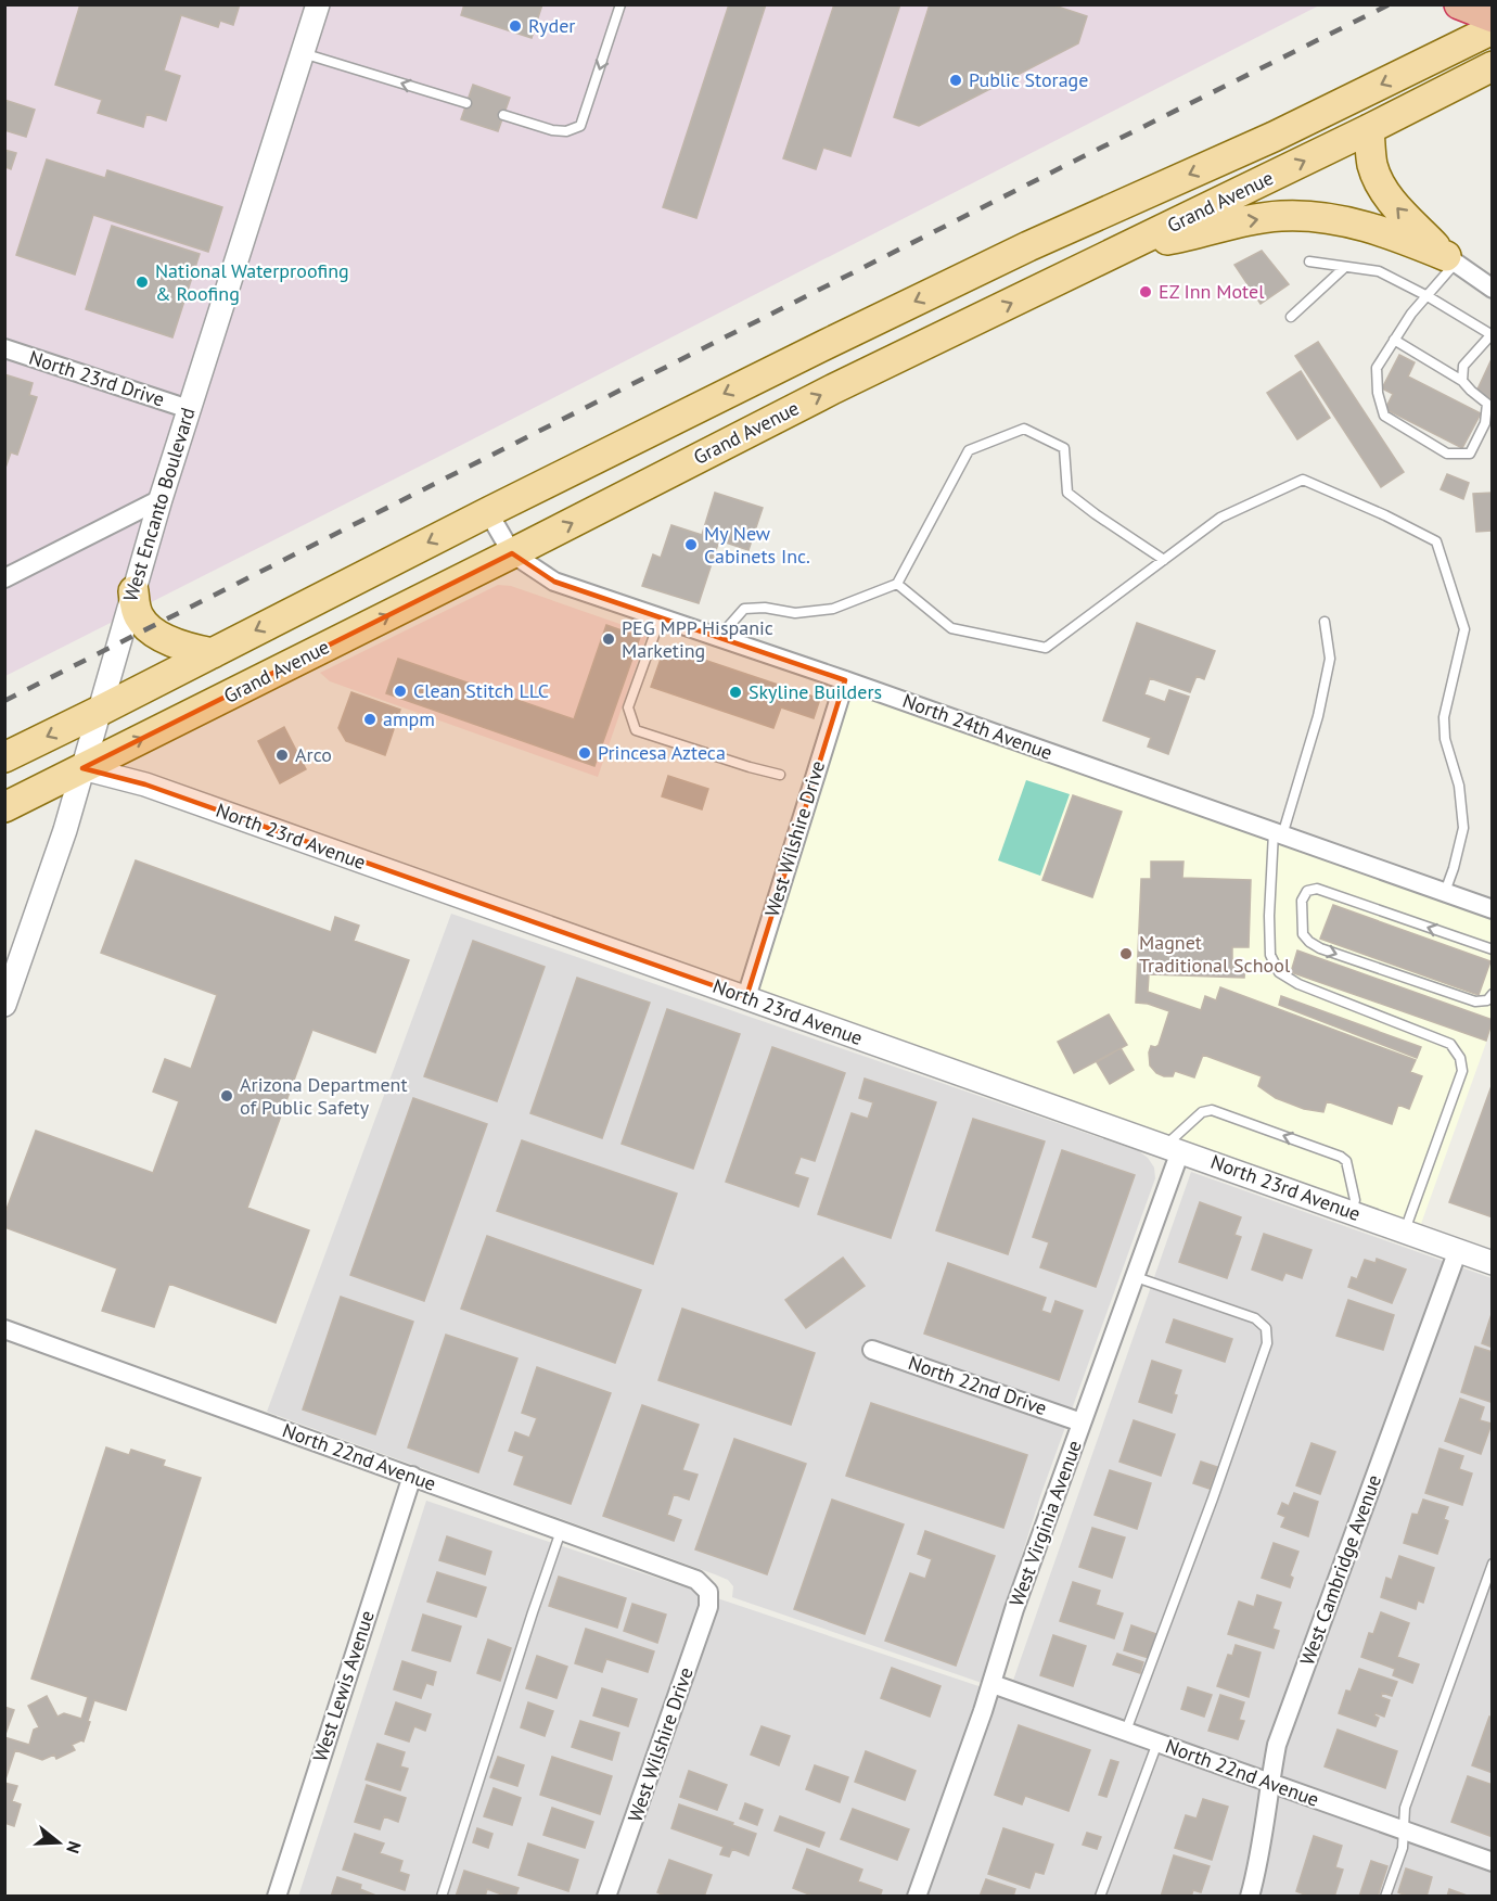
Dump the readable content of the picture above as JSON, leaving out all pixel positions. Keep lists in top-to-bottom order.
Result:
{
  "streets": {
    "main road": ["Grand Avenue"],
    "street": [
      "North 23rd Drive",
      "West Encanto Boulevard",
      "North 24th Avenue",
      "North 23rd Avenue",
      "West Wilshire Drive",
      "North 22nd Drive",
      "North 22nd Avenue",
      "West Virginia Avenue",
      "West Cambridge Avenue",
      "West Lewis Avenue"
    ]
  },
  "crossings": [
    ["Grand Avenue", "West Encanto Boulevard"],
    ["Grand Avenue", "North 24th Avenue"],
    ["Grand Avenue", "North 23rd Avenue"],
    ["North 23rd Drive", "West Encanto Boulevard"],
    ["West Encanto Boulevard", "North 23rd Avenue"],
    ["North 24th Avenue", "West Wilshire Drive"],
    ["North 23rd Avenue", "West Wilshire Drive"],
    ["North 23rd Avenue", "West Virginia Avenue"],
    ["North 23rd Avenue", "West Cambridge Avenue"],
    ["West Wilshire Drive", "North 22nd Avenue"],
    ["North 22nd Drive", "West Virginia Avenue"],
    ["North 22nd Avenue", "West Virginia Avenue"],
    ["North 22nd Avenue", "West Cambridge Avenue"],
    ["North 22nd Avenue", "West Lewis Avenue"]
  ],
  "places": [
    "Ryder",
    "Public Storage",
    "National Waterproofing & Roofing",
    "EZ Inn Motel",
    "My New Cabinets Inc.",
    "PEG MPP Hispanic Marketing",
    "Clean Stitch LLC",
    "Skyline Builders",
    "ampm",
    "Princesa Azteca",
    "Arco",
    "Magnet Traditional School",
    "Arizona Department of Public Safety"
  ],
  "north": "right"
}
